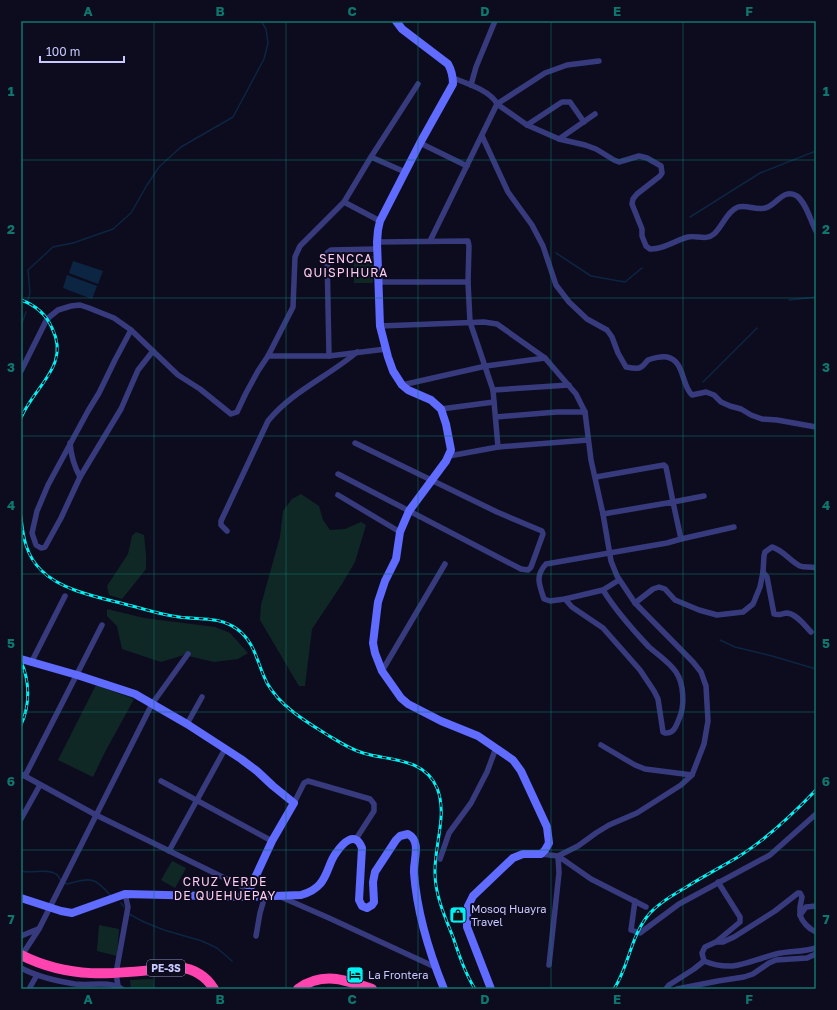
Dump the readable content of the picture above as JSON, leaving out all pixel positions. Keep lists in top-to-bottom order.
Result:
{
  "streets": {
    "highway": ["PE-3S"]
  },
  "districts": ["SENCCA QUISPIHURA", "CRUZ VERDE DE QUEHUEPAY"],
  "places": {
    "shop": ["Mosoq Huayra Travel"],
    "hotel": ["La Frontera"]
  },
  "scale_bar": "100 m",
  "grid": {
    "columns": [
      "A",
      "B",
      "C",
      "D",
      "E",
      "F"
    ],
    "rows": [
      "1",
      "2",
      "3",
      "4",
      "5",
      "6",
      "7"
    ]
  }
}
